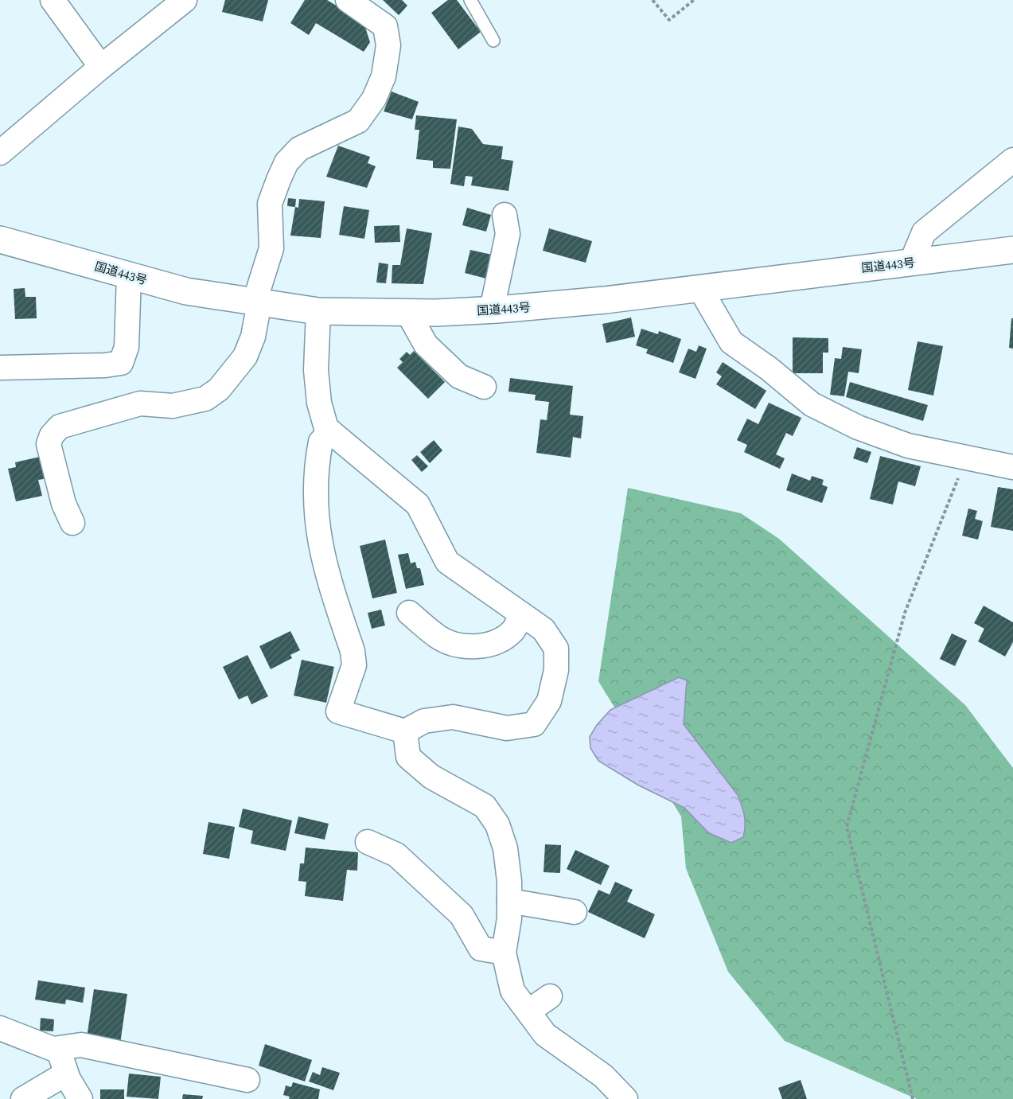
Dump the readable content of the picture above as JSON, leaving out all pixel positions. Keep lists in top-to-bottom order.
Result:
{
  "streets": {
    "highway": ["国道443号"]
  }
}
